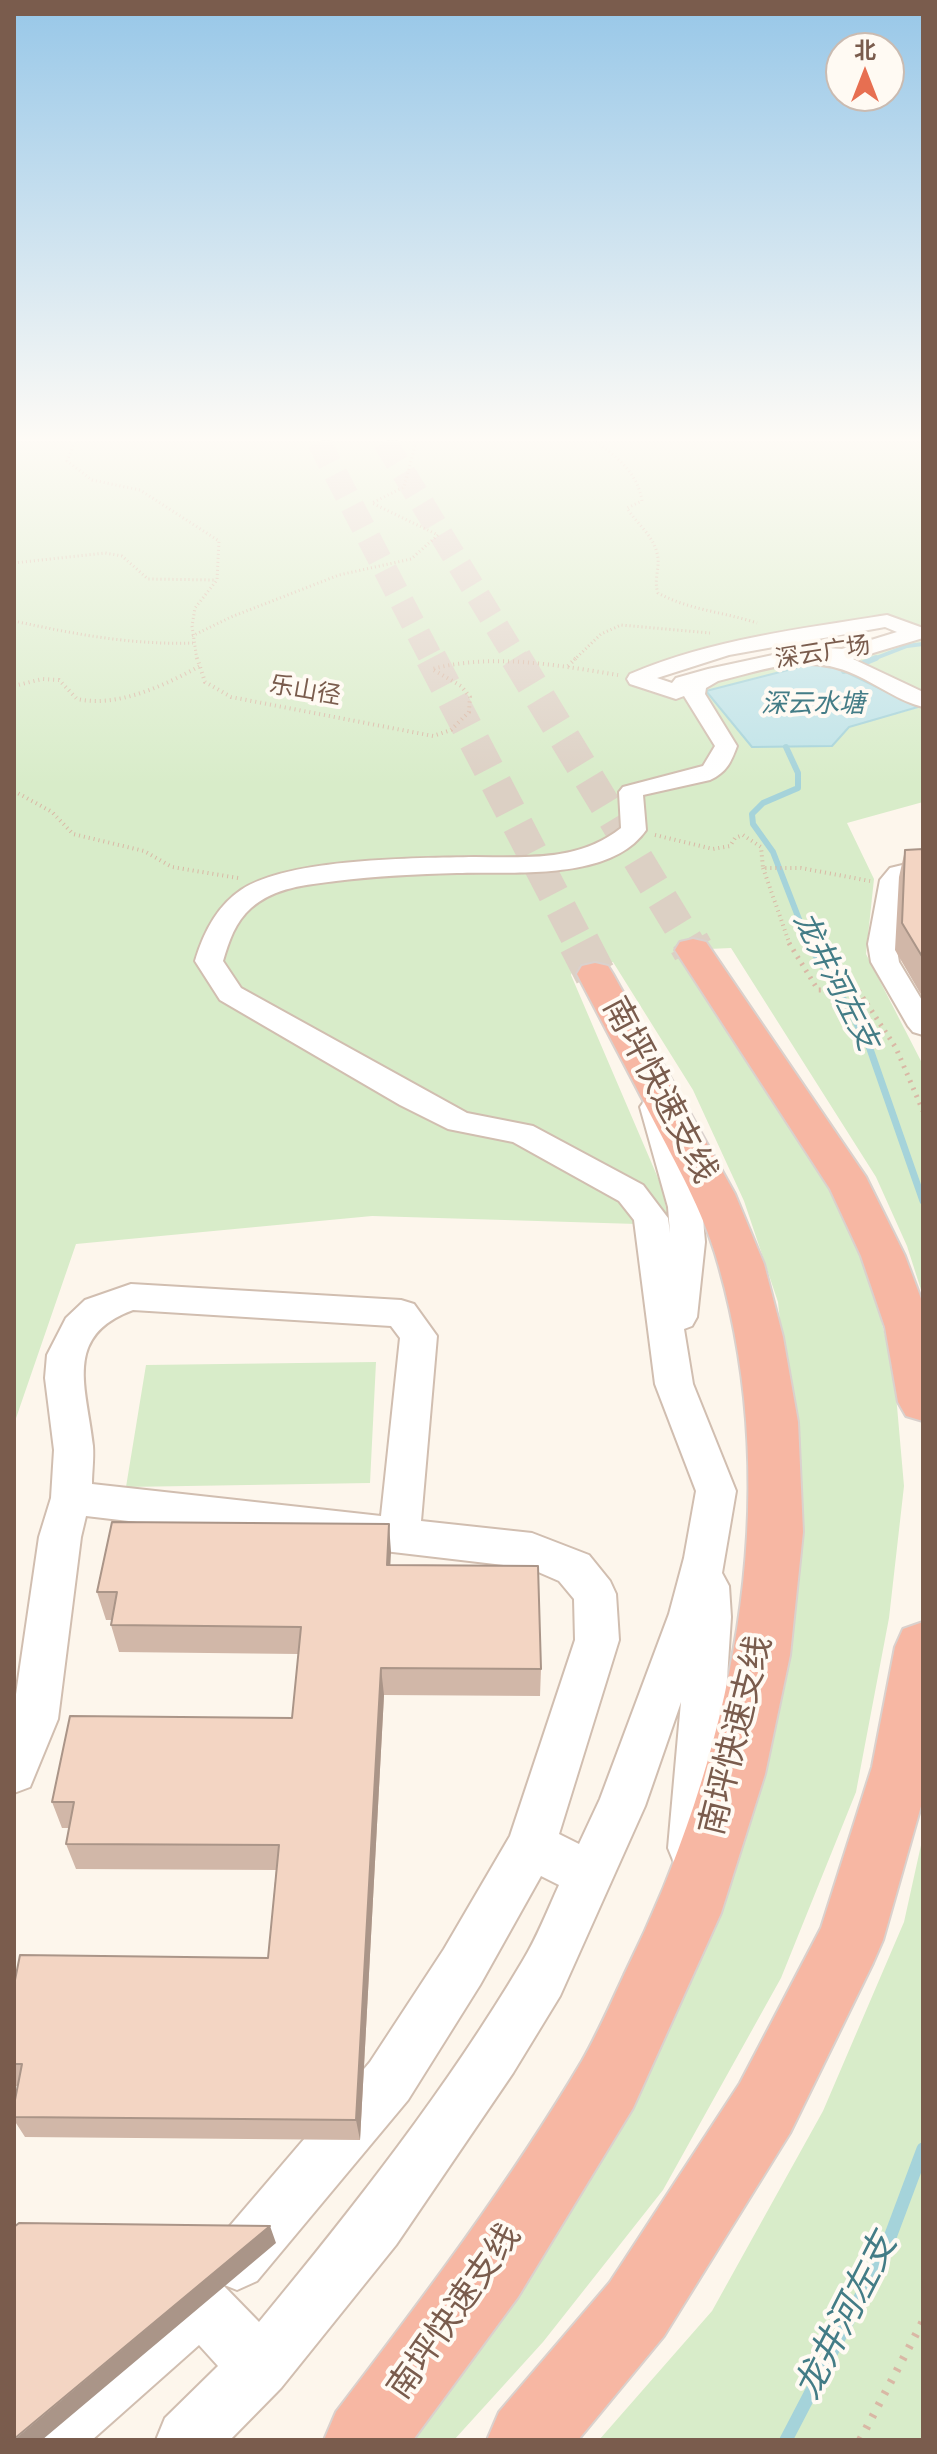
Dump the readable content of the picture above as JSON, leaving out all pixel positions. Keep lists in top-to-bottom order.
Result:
{
  "streets": {
    "highway": ["南坪快速支线"],
    "street": ["深云广场"],
    "path": ["乐山径"]
  },
  "crossings": [
    ["深云广场", "乐山径"]
  ],
  "water": ["深云水塘", "龙井河左支"],
  "north": "top"
}
